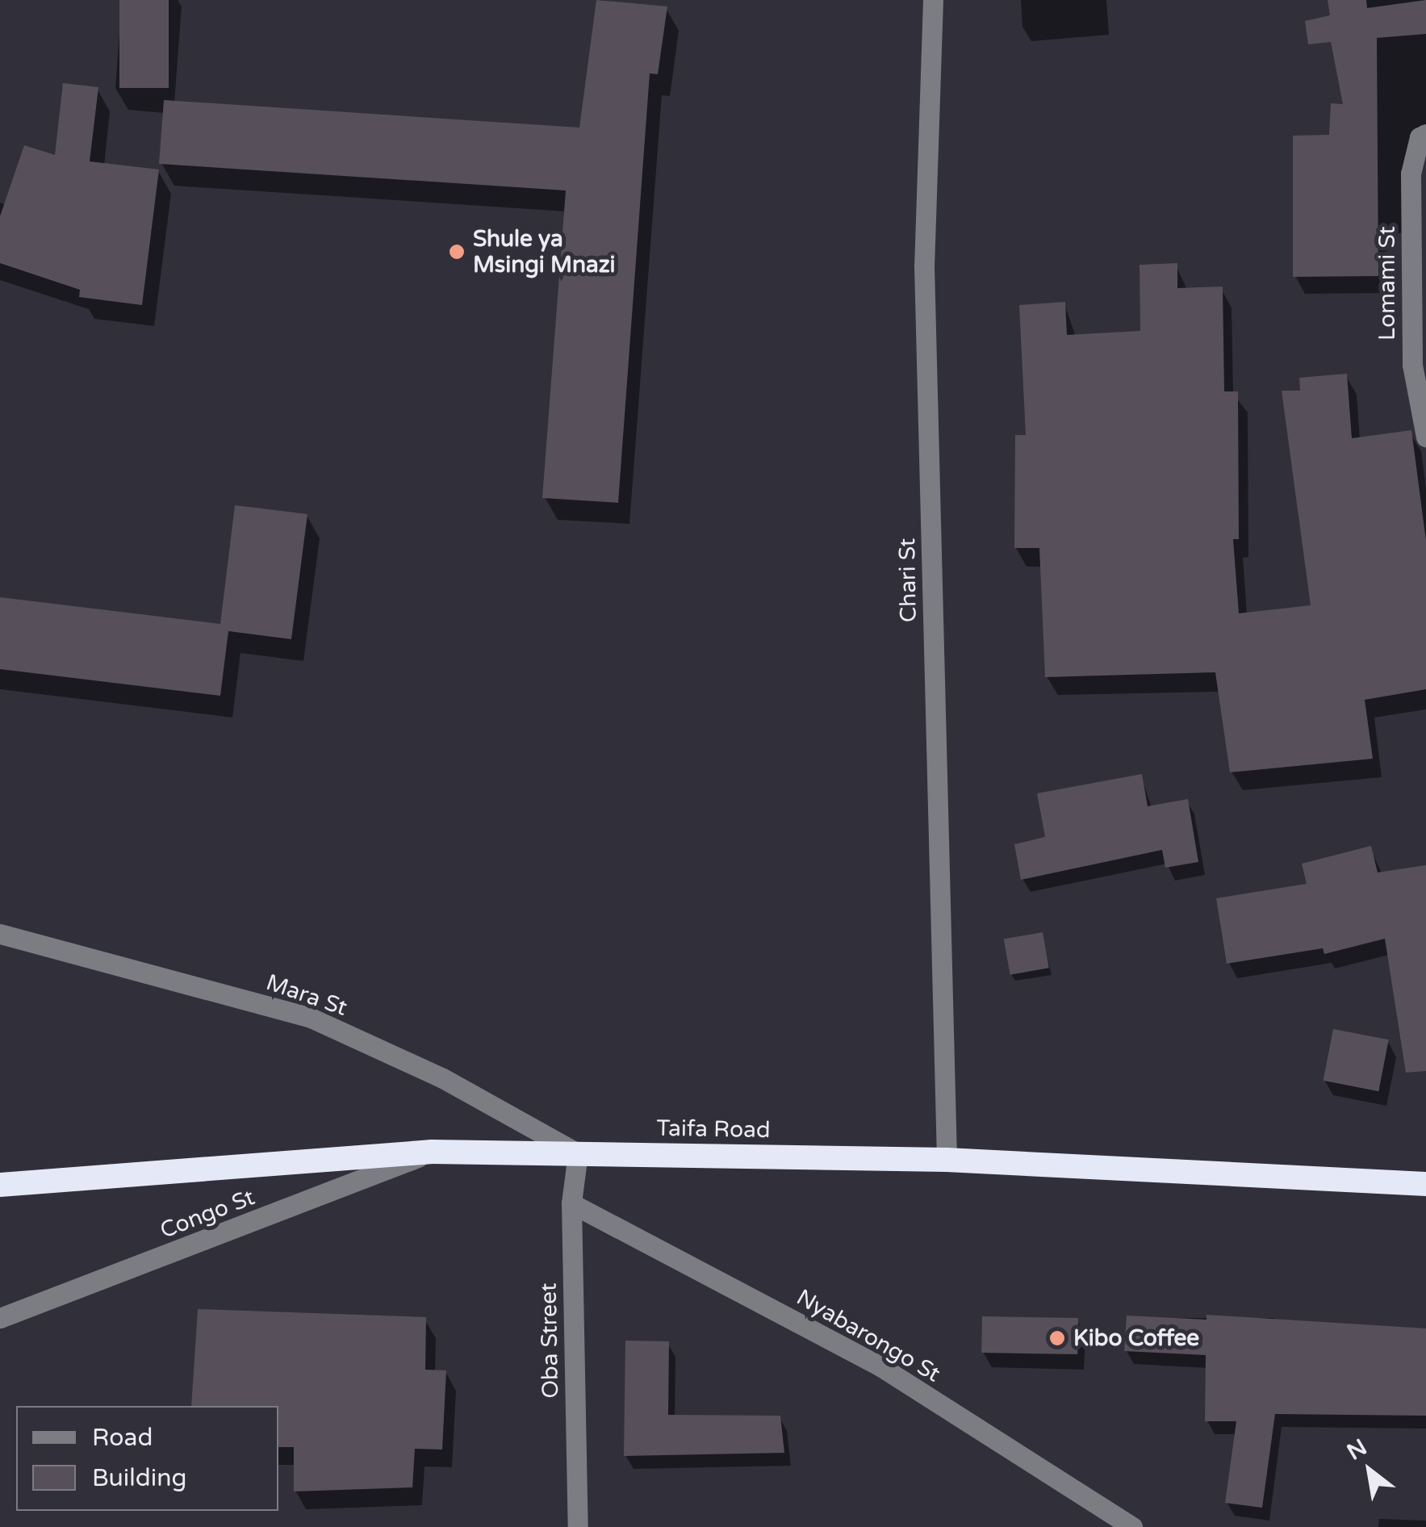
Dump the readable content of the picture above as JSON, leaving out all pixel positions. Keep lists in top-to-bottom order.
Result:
{
  "streets": {
    "highway": ["Taifa Road"],
    "street": [
      "Lomami St",
      "Chari St",
      "Mara St",
      "Congo St",
      "Nyabarongo St",
      "Oba Street"
    ]
  },
  "crossings": [
    ["Chari St", "Taifa Road"],
    ["Mara St", "Taifa Road"],
    ["Mara St", "Oba Street"],
    ["Taifa Road", "Congo St"],
    ["Taifa Road", "Oba Street"],
    ["Nyabarongo St", "Oba Street"]
  ],
  "places": ["Shule ya Msingi Mnazi", "Kibo Coffee"],
  "legend": ["Road", "Building"],
  "north": "top left"
}
